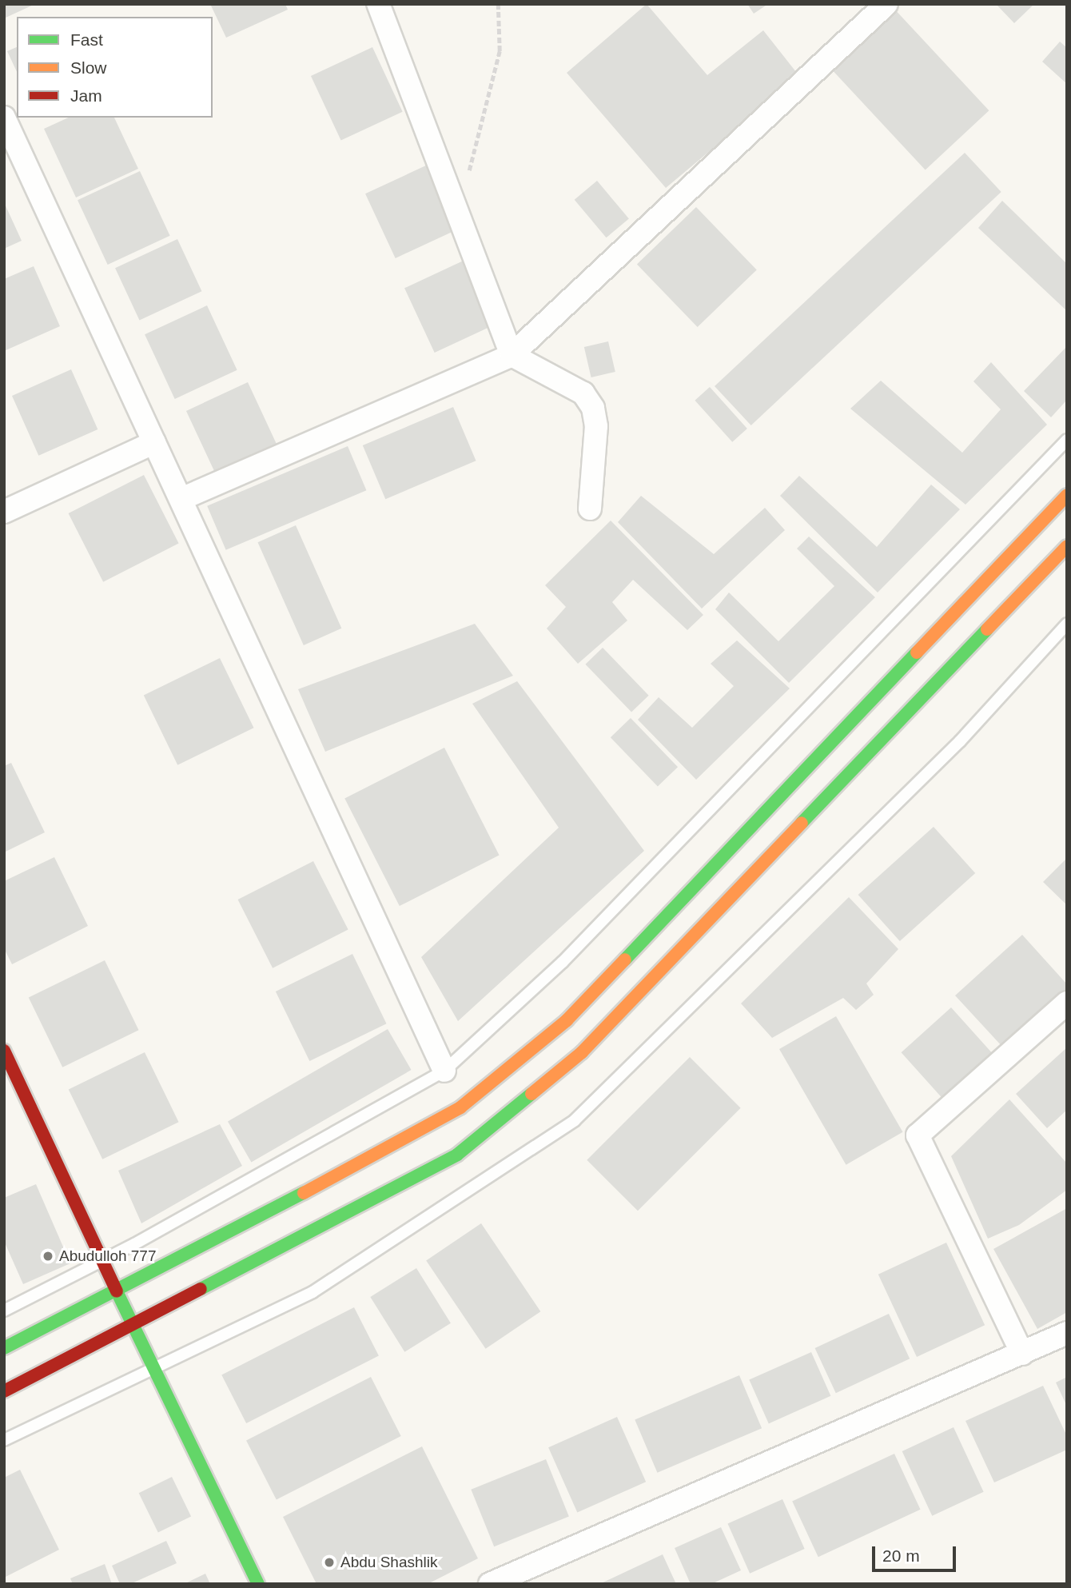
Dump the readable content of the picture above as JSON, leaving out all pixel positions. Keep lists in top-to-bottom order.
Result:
{
  "places": ["Abudulloh 777", "Abdu Shashlik"],
  "legend": ["Fast", "Slow", "Jam"],
  "scale_bar": "20 m"
}
